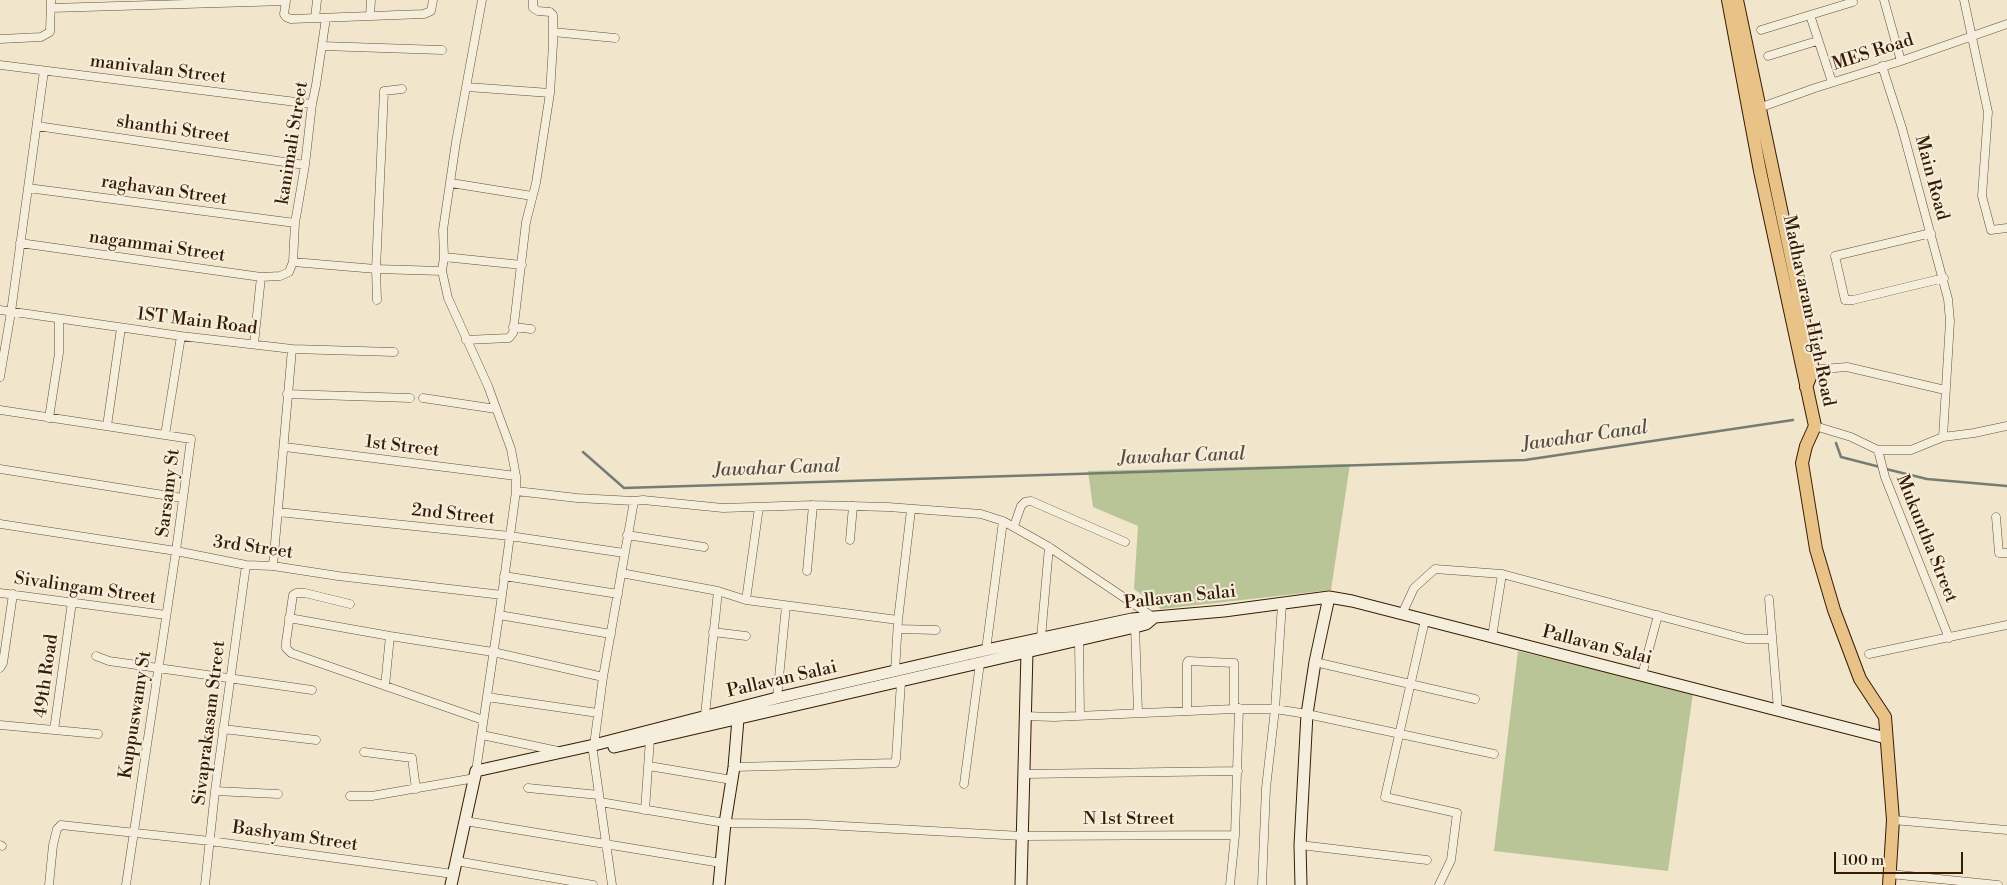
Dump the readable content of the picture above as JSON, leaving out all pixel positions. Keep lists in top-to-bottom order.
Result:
{
  "streets": {
    "main road": ["Madhavaram High Road"],
    "street": [
      "MES Road",
      "manivalan Street",
      "shanthi Street",
      "kanimali Street",
      "Main Road",
      "raghavan Street",
      "nagammai Street",
      "1ST Main Road",
      "1st Street",
      "Sarsamy St",
      "2nd Street",
      "Mukuntha Street",
      "3rd Street",
      "Sivalingam Street",
      "Pallavan Salai",
      "49th Road",
      "Kuppuswamy St",
      "Sivaprakasam Street",
      "N 1st Street",
      "Bashyam Street"
    ]
  },
  "crossings": [
    ["MES Road", "Main Road"],
    ["manivalan Street", "kanimali Street"],
    ["shanthi Street", "kanimali Street"],
    ["kanimali Street", "raghavan Street"],
    ["kanimali Street", "nagammai Street"],
    ["Madhavaram High Road", "Pallavan Salai"],
    ["Sarsamy St", "3rd Street"],
    ["Sarsamy St", "Kuppuswamy St"],
    ["3rd Street", "Kuppuswamy St"],
    ["3rd Street", "Sivaprakasam Street"],
    ["Sivalingam Street", "49th Road"],
    ["Sivalingam Street", "Kuppuswamy St"],
    ["Kuppuswamy St", "Bashyam Street"],
    ["Sivaprakasam Street", "Bashyam Street"]
  ],
  "water": ["Jawahar Canal"],
  "scale_bar": "100 m"
}
